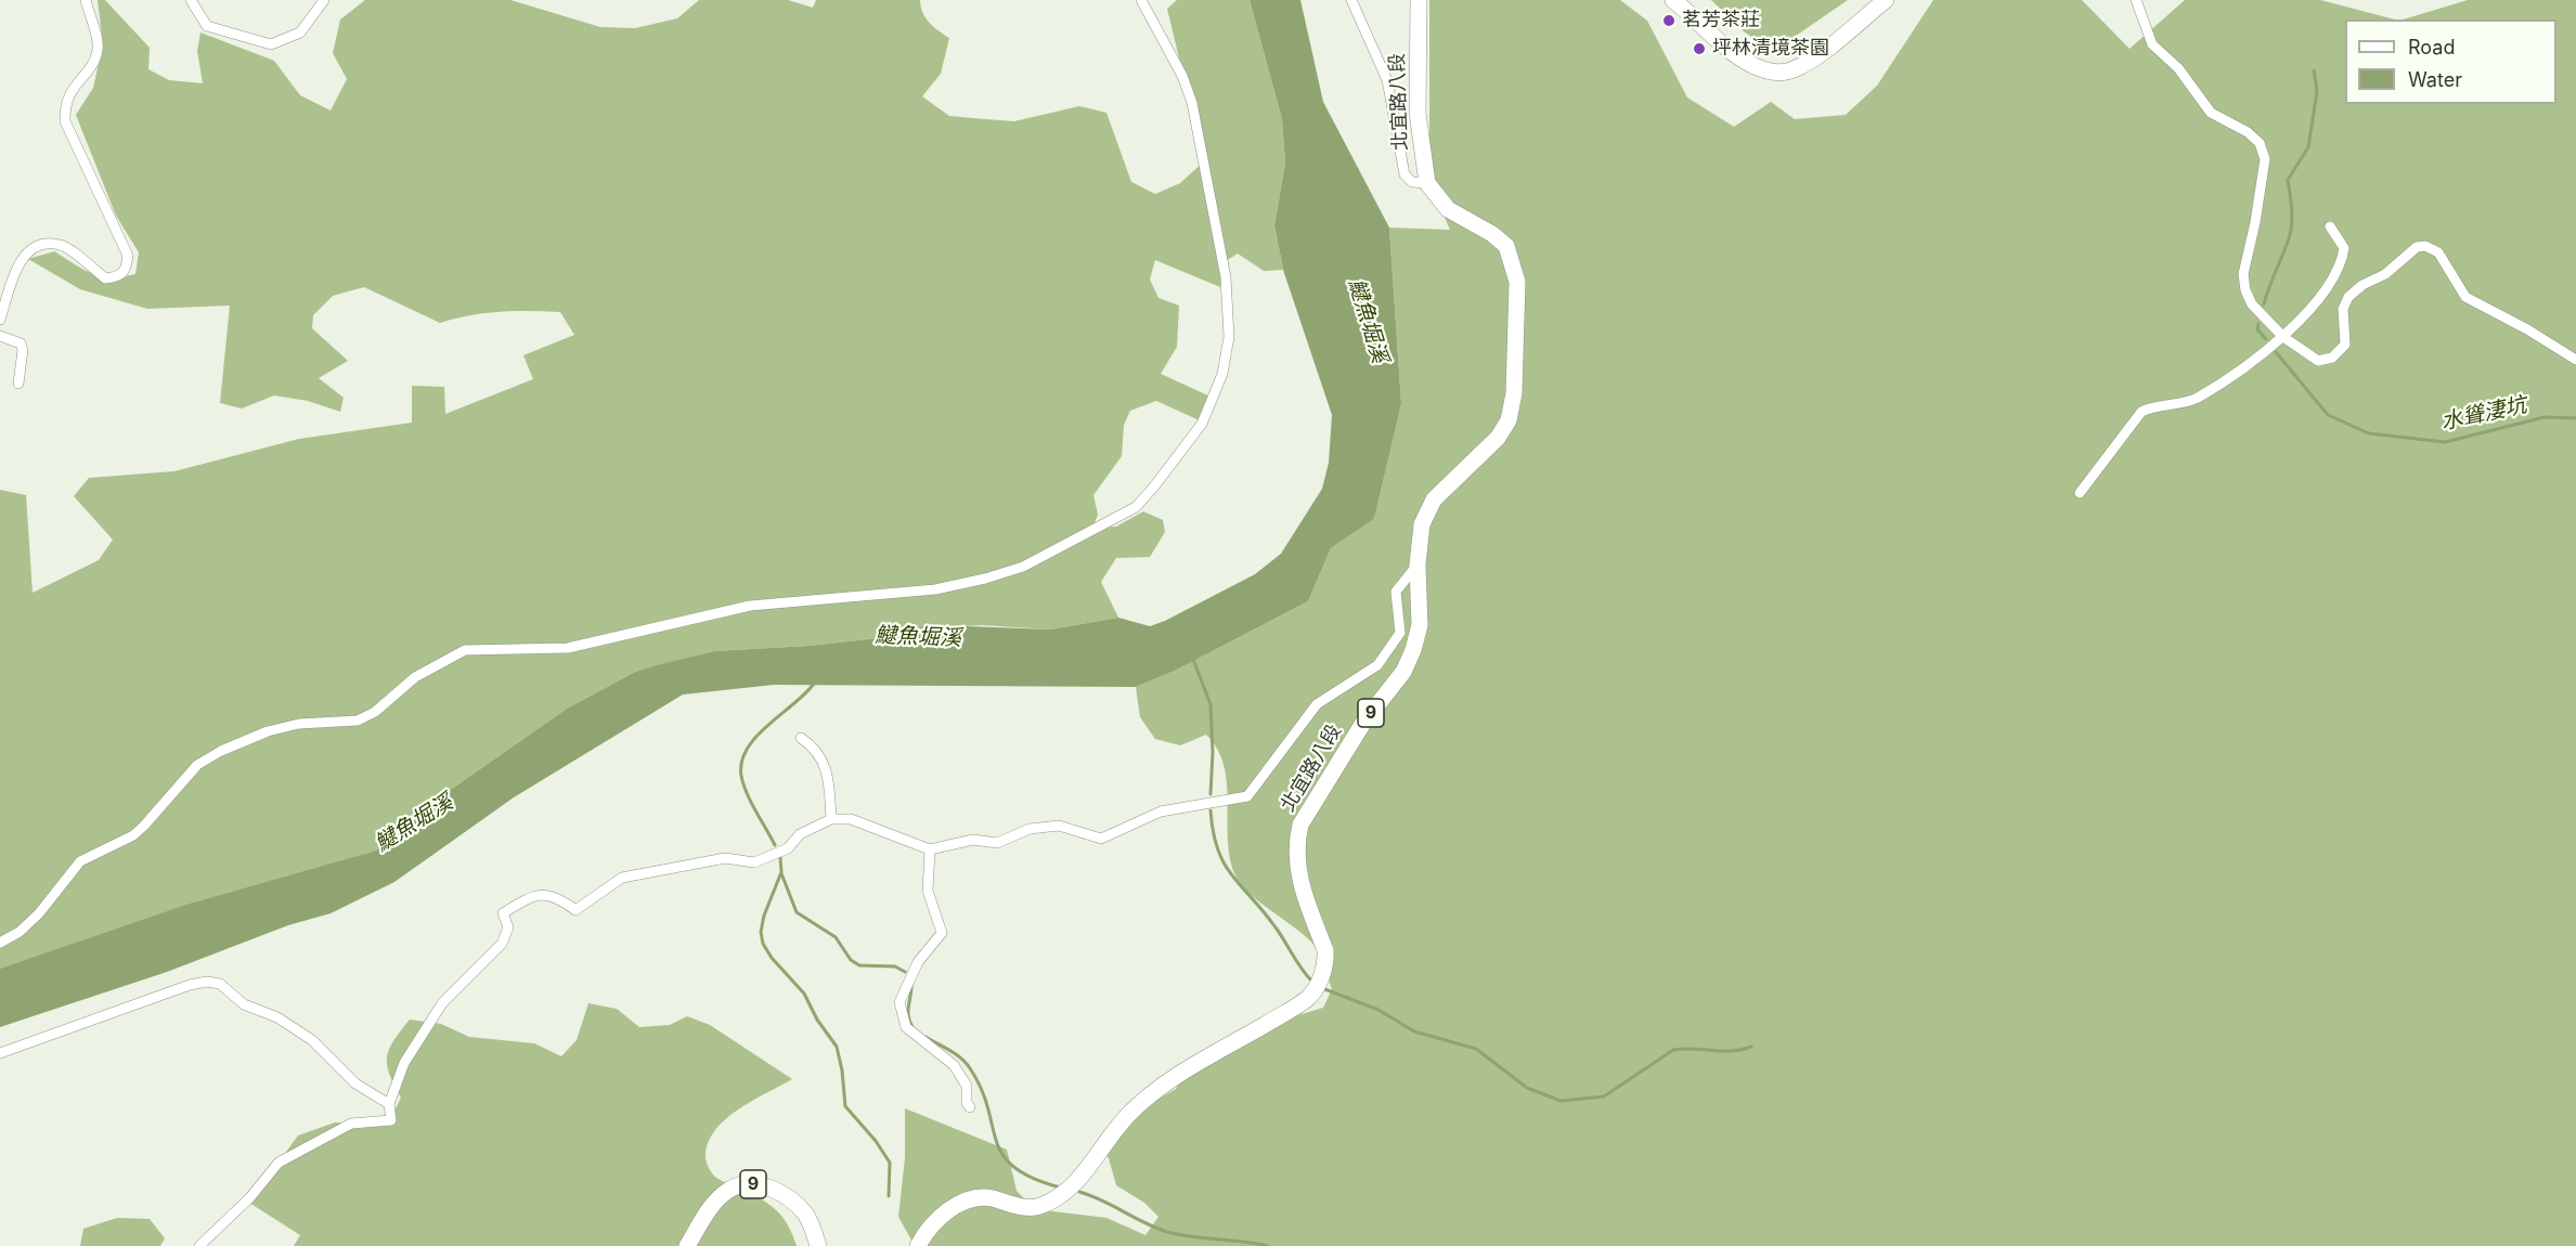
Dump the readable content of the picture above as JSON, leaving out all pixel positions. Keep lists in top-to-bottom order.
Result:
{
  "streets": {
    "main road": ["北宜路八段", "9"]
  },
  "water": ["𩻸魚堀溪", "水聳淒坑"],
  "places": ["茗芳茶莊", "坪林清境茶園"],
  "legend": ["Road", "Water"]
}
